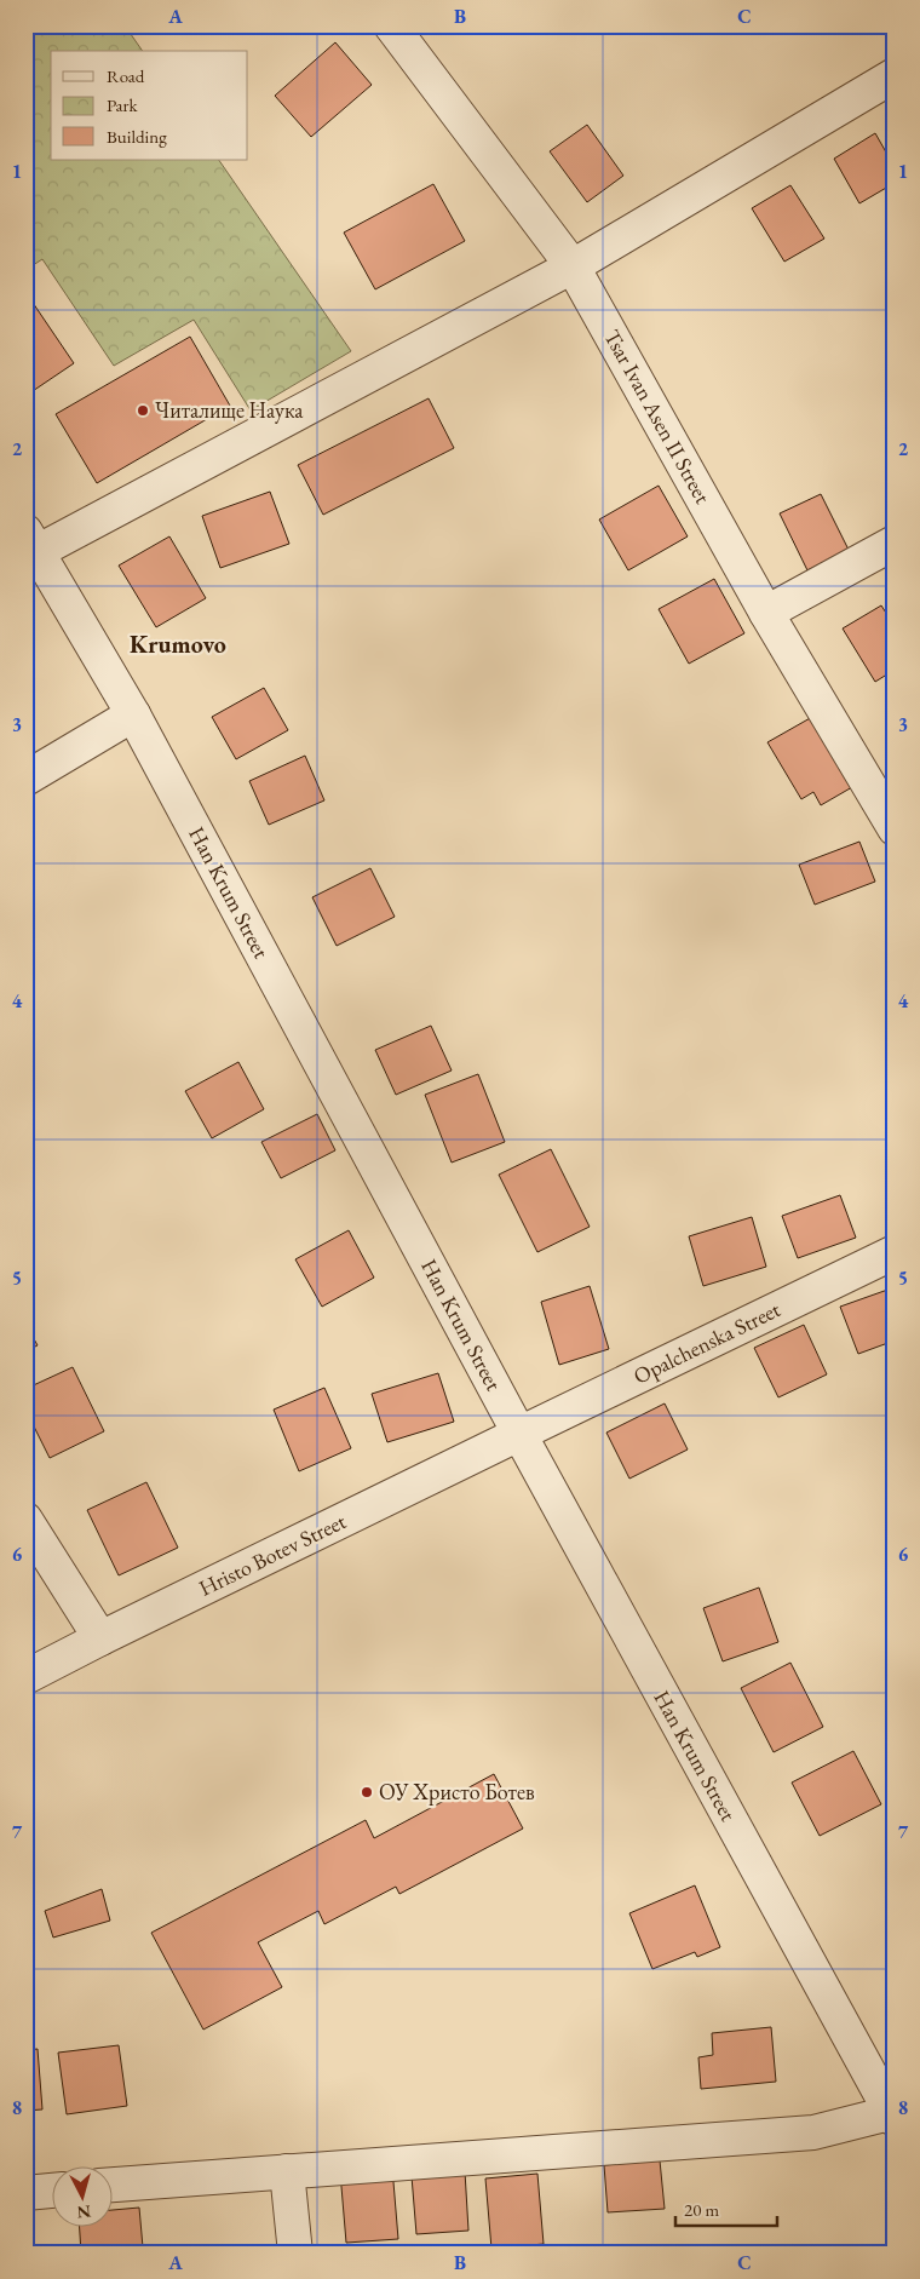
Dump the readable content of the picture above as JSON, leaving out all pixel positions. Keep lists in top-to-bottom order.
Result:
{
  "streets": {
    "street": [
      "Tsar Ivan Asen II Street",
      "Han Krum Street",
      "Opalchenska Street",
      "Hristo Botev Street"
    ]
  },
  "crossings": [
    ["Han Krum Street", "Opalchenska Street"],
    ["Han Krum Street", "Hristo Botev Street"],
    ["Opalchenska Street", "Hristo Botev Street"]
  ],
  "districts": ["Krumovo"],
  "places": ["Читалище Наука", "ОУ Христо Ботев"],
  "legend": ["Road", "Park", "Building"],
  "scale_bar": "20 m",
  "north": "bottom",
  "grid": {
    "columns": ["A", "B", "C"],
    "rows": [
      "1",
      "2",
      "3",
      "4",
      "5",
      "6",
      "7",
      "8"
    ]
  }
}
